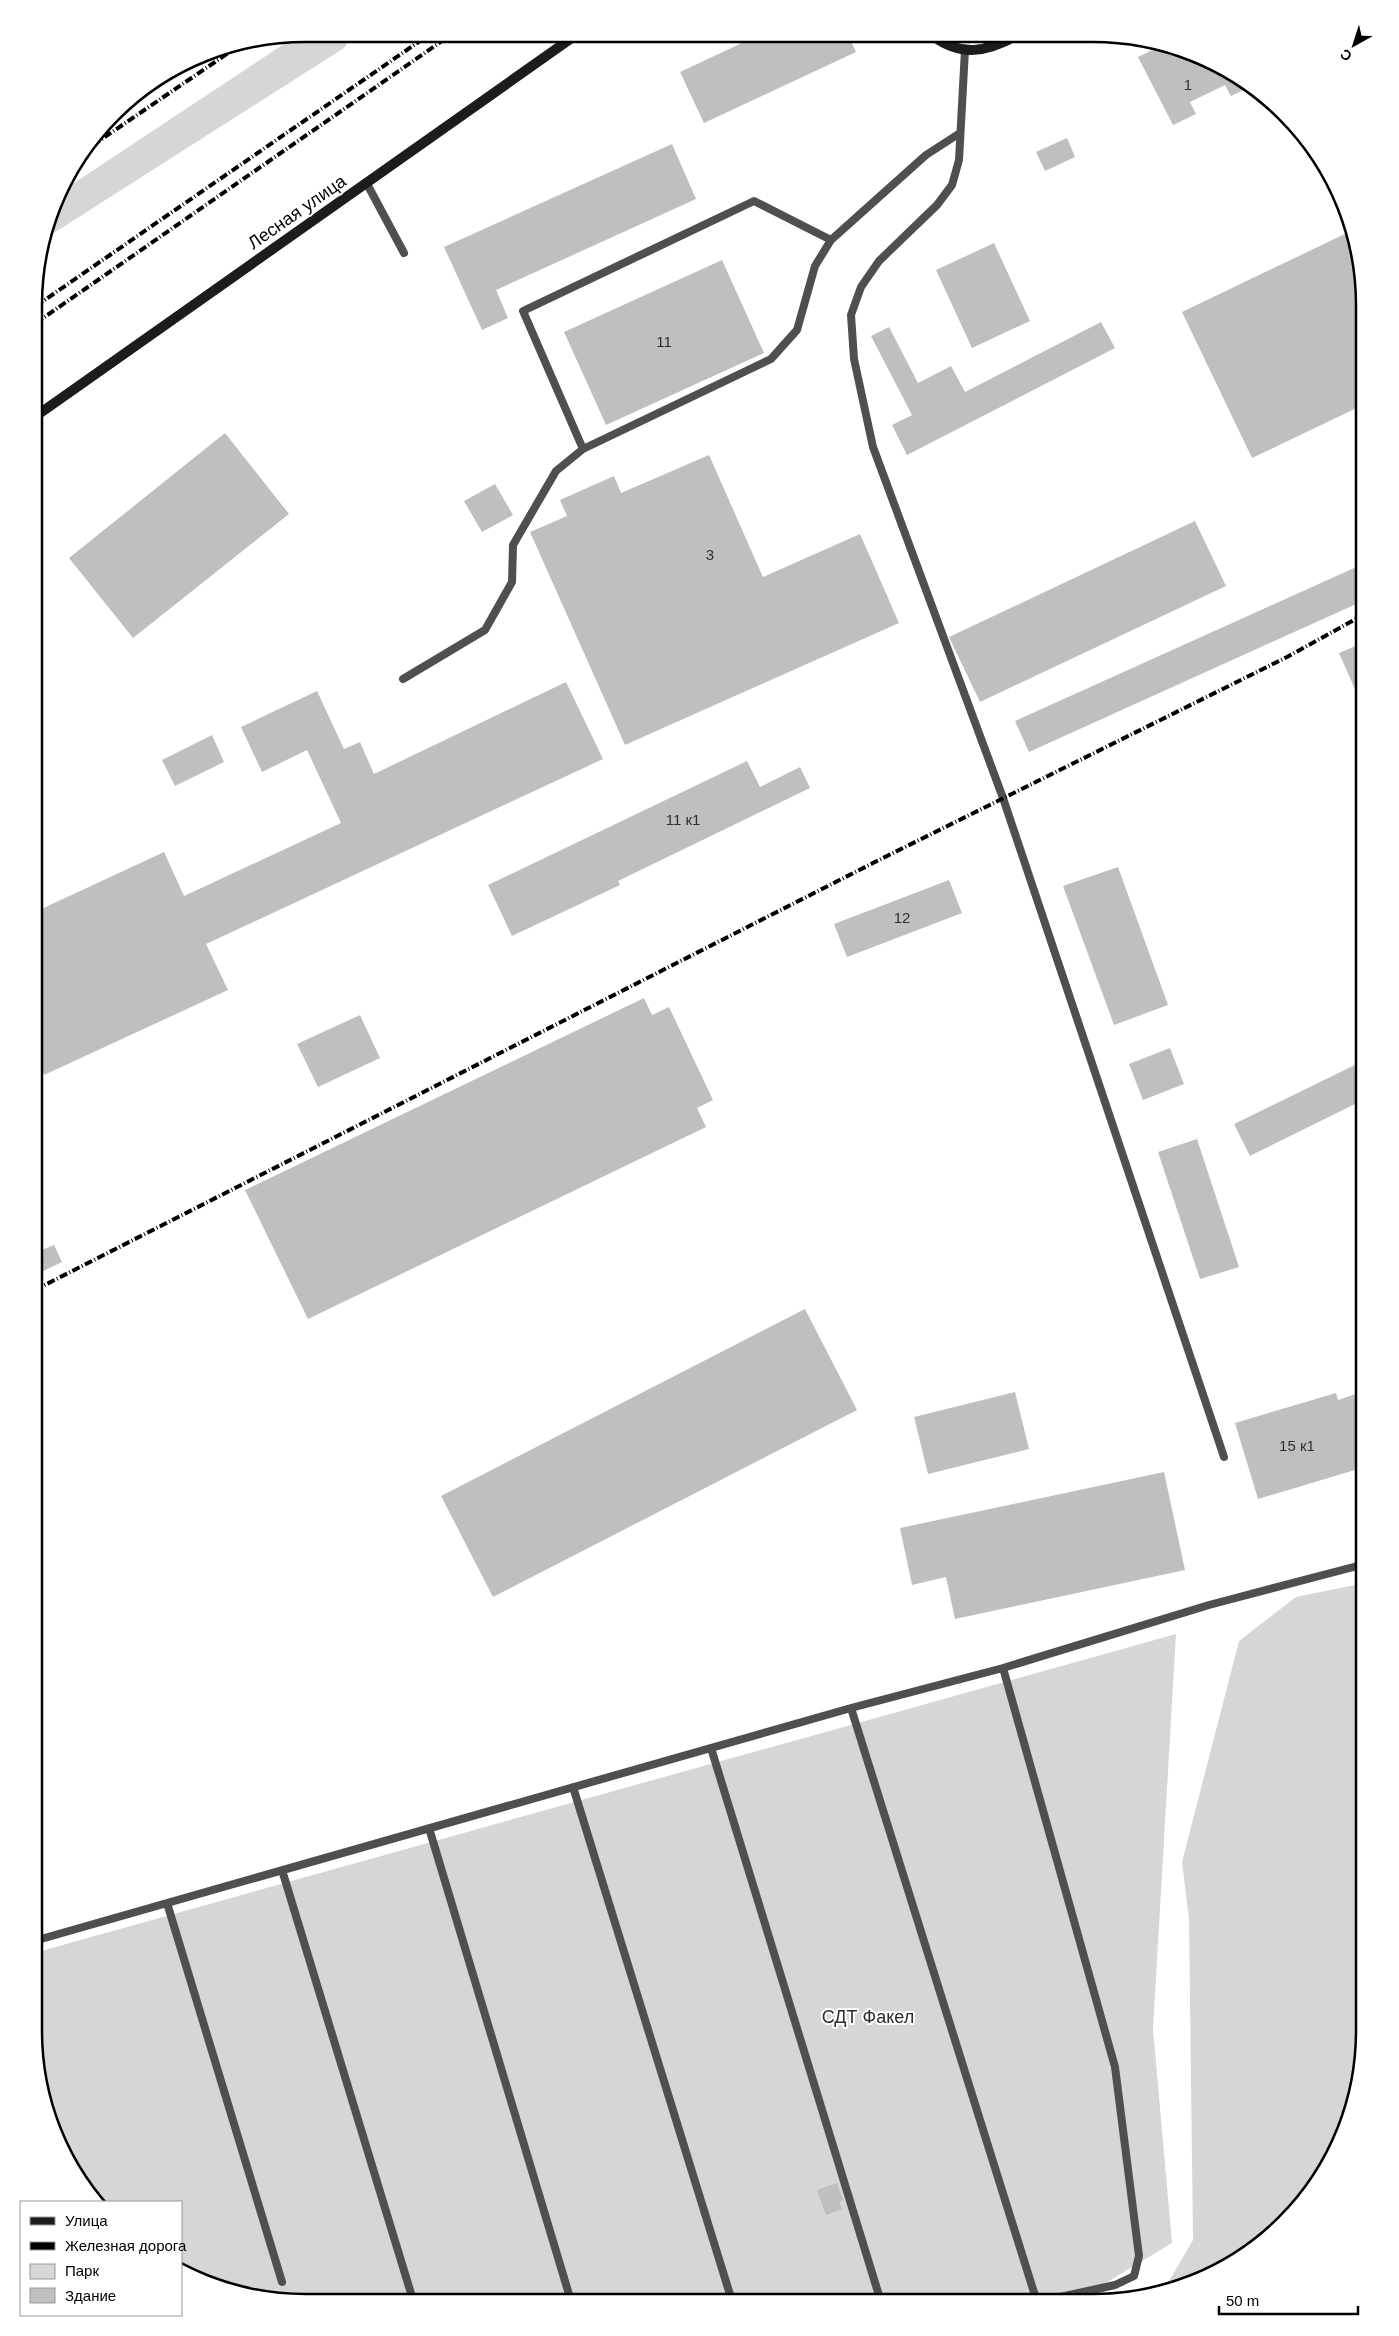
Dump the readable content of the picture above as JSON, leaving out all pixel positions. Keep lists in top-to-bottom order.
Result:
{
  "streets": {
    "street": ["Лесная улица"]
  },
  "parks": ["СДТ Факел"],
  "house_numbers": [
    "1",
    "11",
    "3",
    "11 к1",
    "12",
    "15 к1"
  ],
  "legend": [
    "Улица",
    "Железная дорога",
    "Парк",
    "Здание"
  ],
  "scale_bar": "50 m",
  "north": "bottom left"
}
